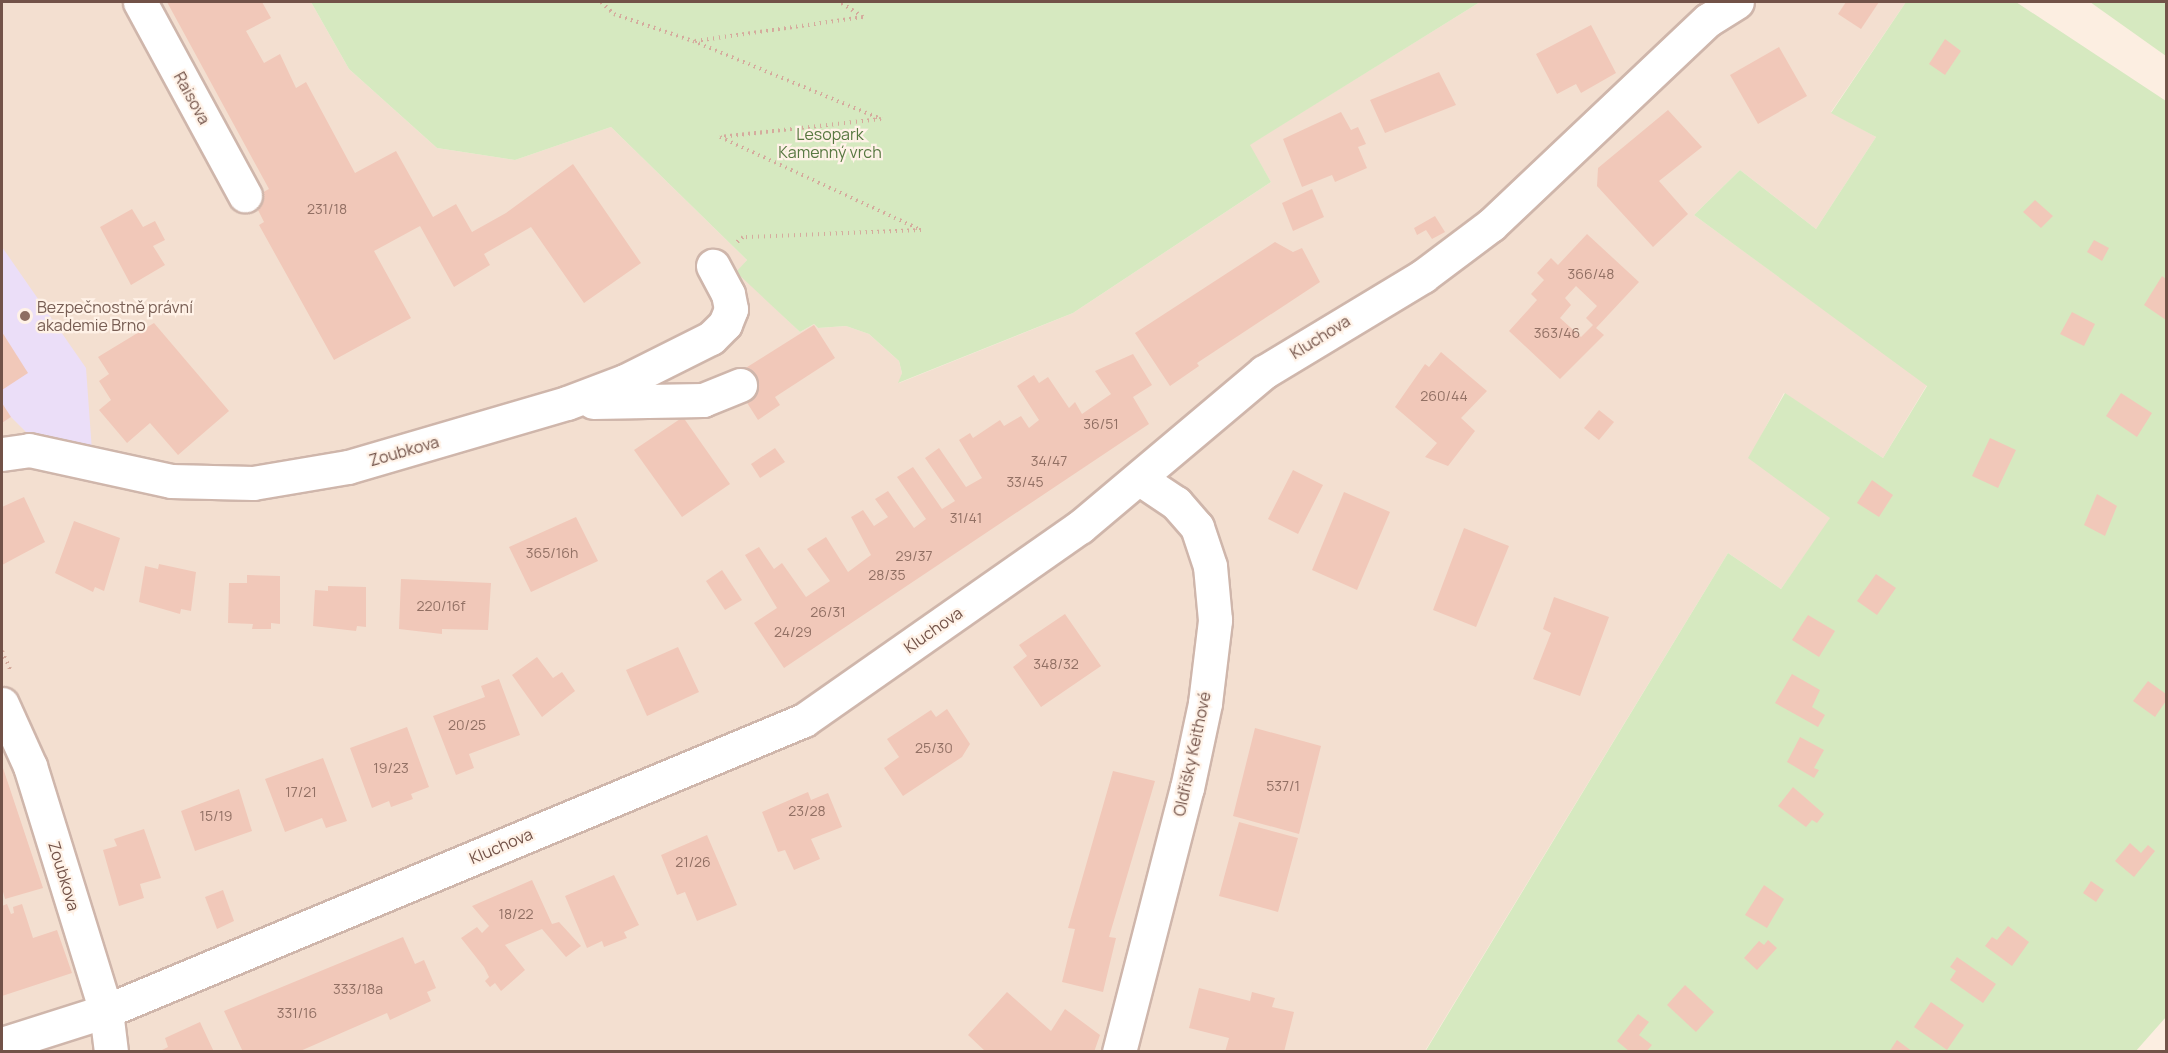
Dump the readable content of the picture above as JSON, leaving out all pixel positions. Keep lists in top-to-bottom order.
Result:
{
  "streets": {
    "street": [
      "Raisova",
      "Kluchova",
      "Zoubkova",
      "Oldřišky Keithové"
    ]
  },
  "crossings": [
    ["Kluchova", "Zoubkova"],
    ["Kluchova", "Oldřišky Keithové"]
  ],
  "parks": ["Lesopark Kamenný vrch"],
  "places": ["Bezpečnostně právní akademie Brno"],
  "house_numbers": [
    "231/18",
    "366/48",
    "363/46",
    "260/44",
    "36/51",
    "34/47",
    "33/45",
    "31/41",
    "365/16h",
    "29/37",
    "28/35",
    "220/16f",
    "26/31",
    "24/29",
    "348/32",
    "20/25",
    "25/30",
    "19/23",
    "537/1",
    "17/21",
    "23/28",
    "15/19",
    "21/26",
    "18/22",
    "333/18a",
    "331/16"
  ]
}
